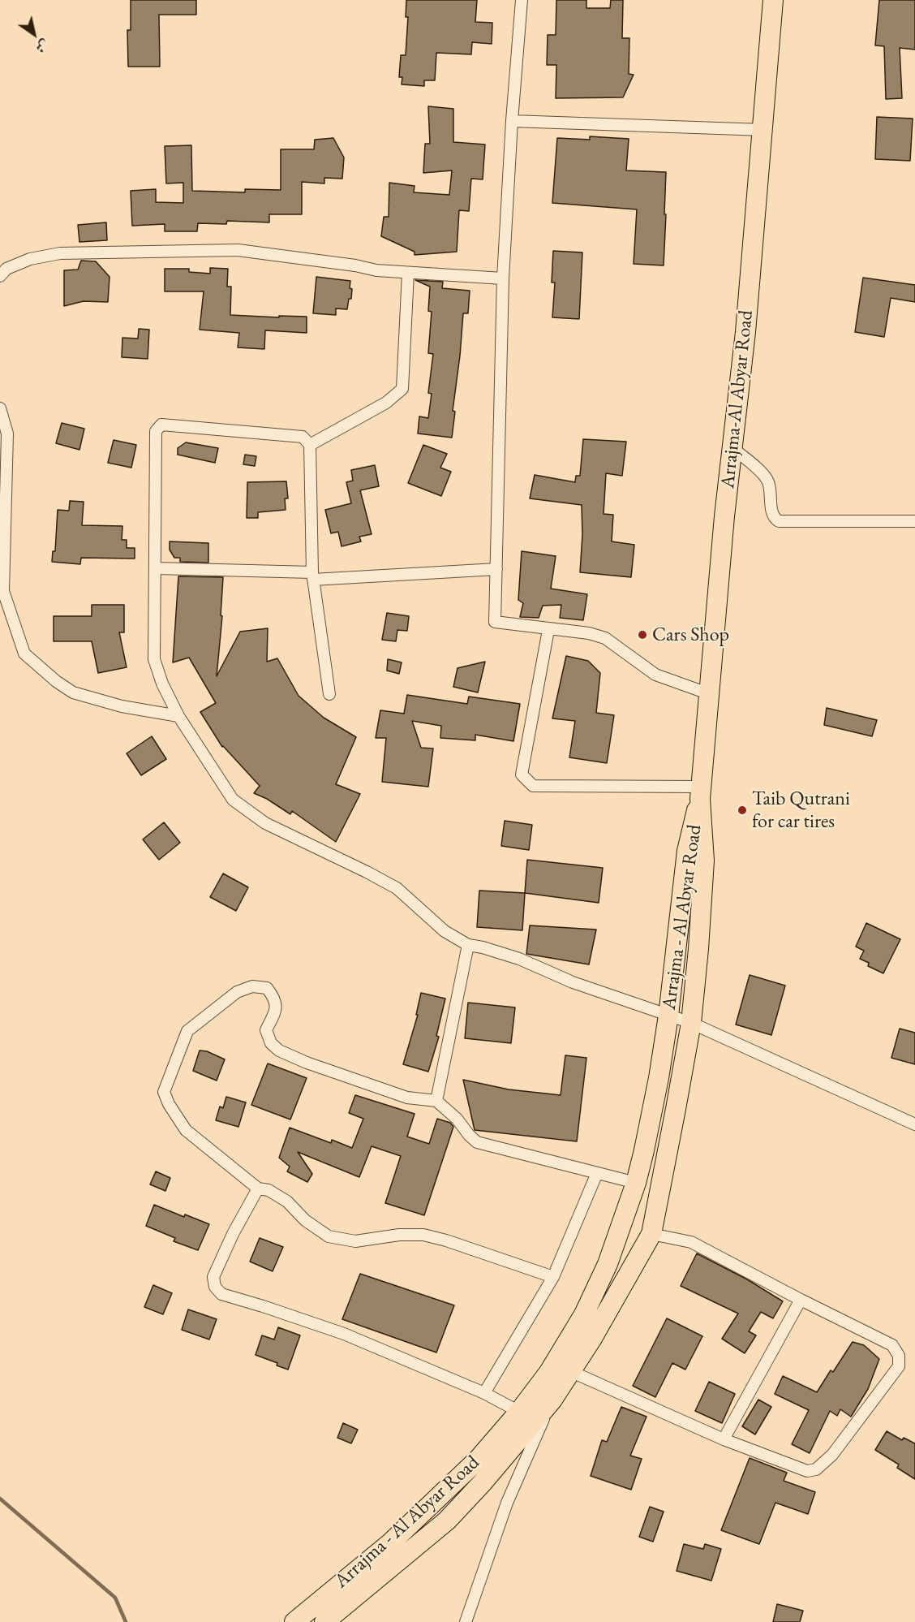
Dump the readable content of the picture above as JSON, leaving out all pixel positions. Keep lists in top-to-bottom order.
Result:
{
  "streets": {
    "highway": ["Arrajma-Al Abyar Road", "Arrajma - Al Abyar Road"]
  },
  "crossings": [
    ["Arrajma-Al Abyar Road", "Arrajma - Al Abyar Road"]
  ],
  "places": ["Cars Shop", "Taib Qutrani for car tires"],
  "north": "bottom right"
}
